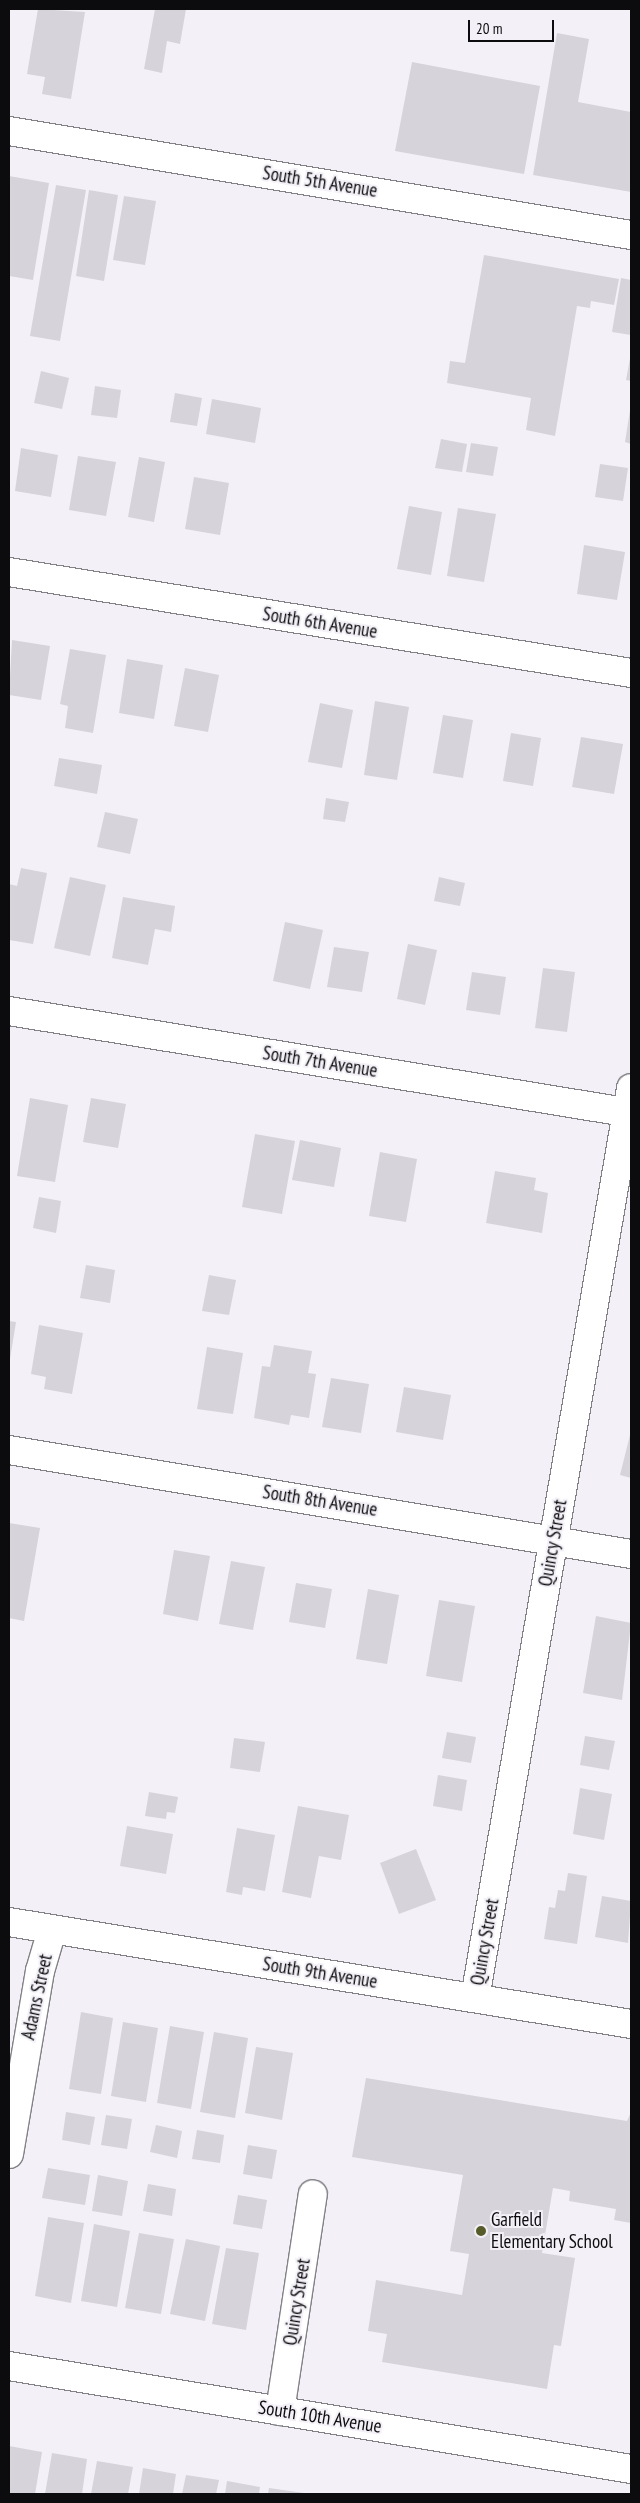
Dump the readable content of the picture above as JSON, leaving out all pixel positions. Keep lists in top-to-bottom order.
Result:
{
  "streets": {
    "street": [
      "South 5th Avenue",
      "South 6th Avenue",
      "South 7th Avenue",
      "South 8th Avenue",
      "Quincy Street",
      "South 9th Avenue",
      "Adams Street",
      "South 10th Avenue"
    ]
  },
  "crossings": [
    ["South 7th Avenue", "Quincy Street"],
    ["South 8th Avenue", "Quincy Street"],
    ["Quincy Street", "South 9th Avenue"],
    ["Quincy Street", "South 10th Avenue"],
    ["South 9th Avenue", "Adams Street"]
  ],
  "places": ["Garfield Elementary School"],
  "scale_bar": "20 m"
}
